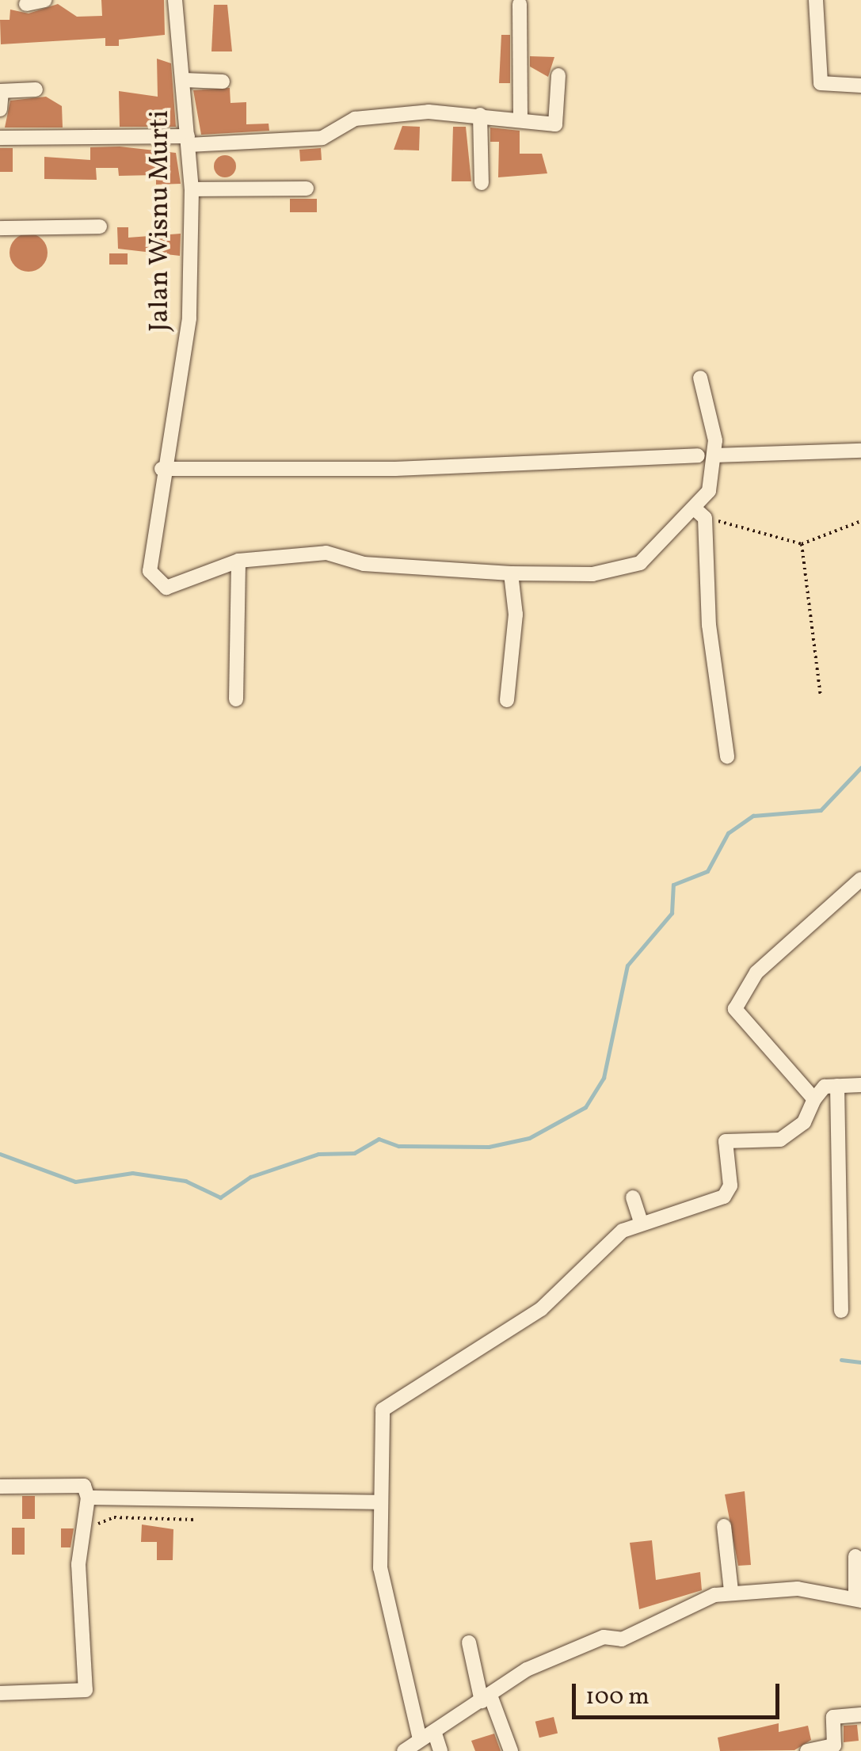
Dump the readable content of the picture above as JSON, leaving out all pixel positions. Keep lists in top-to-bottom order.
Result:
{
  "streets": {
    "street": ["Jalan Wisnu Murti"]
  },
  "scale_bar": "100 m"
}
